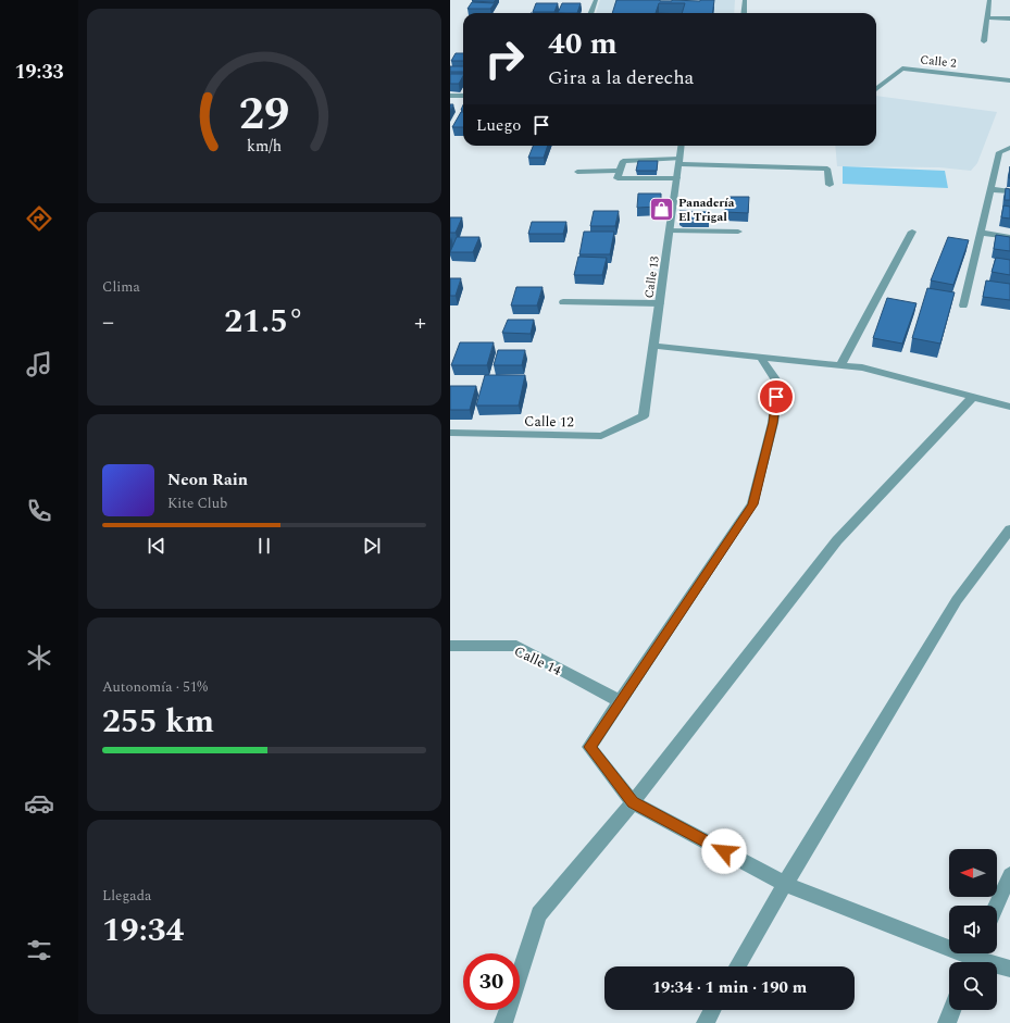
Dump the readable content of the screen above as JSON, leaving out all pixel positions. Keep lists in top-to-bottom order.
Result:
{
  "streets": {
    "street": [
      "Calle 2",
      "Calle 13",
      "Calle 12",
      "Calle 14"
    ]
  },
  "crossings": [
    ["Calle 13", "Calle 12"]
  ],
  "places": {
    "shop": ["Panadería El Trigal"]
  },
  "north": "left",
  "page": {
    "tabs": "19:33",
    "turn": ["40 m", "Gira a la derecha"],
    "then": "Luego",
    "tile": [
      "Clima",
      ["Autonomía · 51%", "255 km"],
      ["Llegada", "19:34"]
    ],
    "heat": ["−", "21.5°", "+"],
    "song": ["Neon Rain", "Kite Club"],
    "limit": "30",
    "trip": "19:34 · 1 min · 190 m",
    "gauge": ["29", "km/h"]
  }
}
